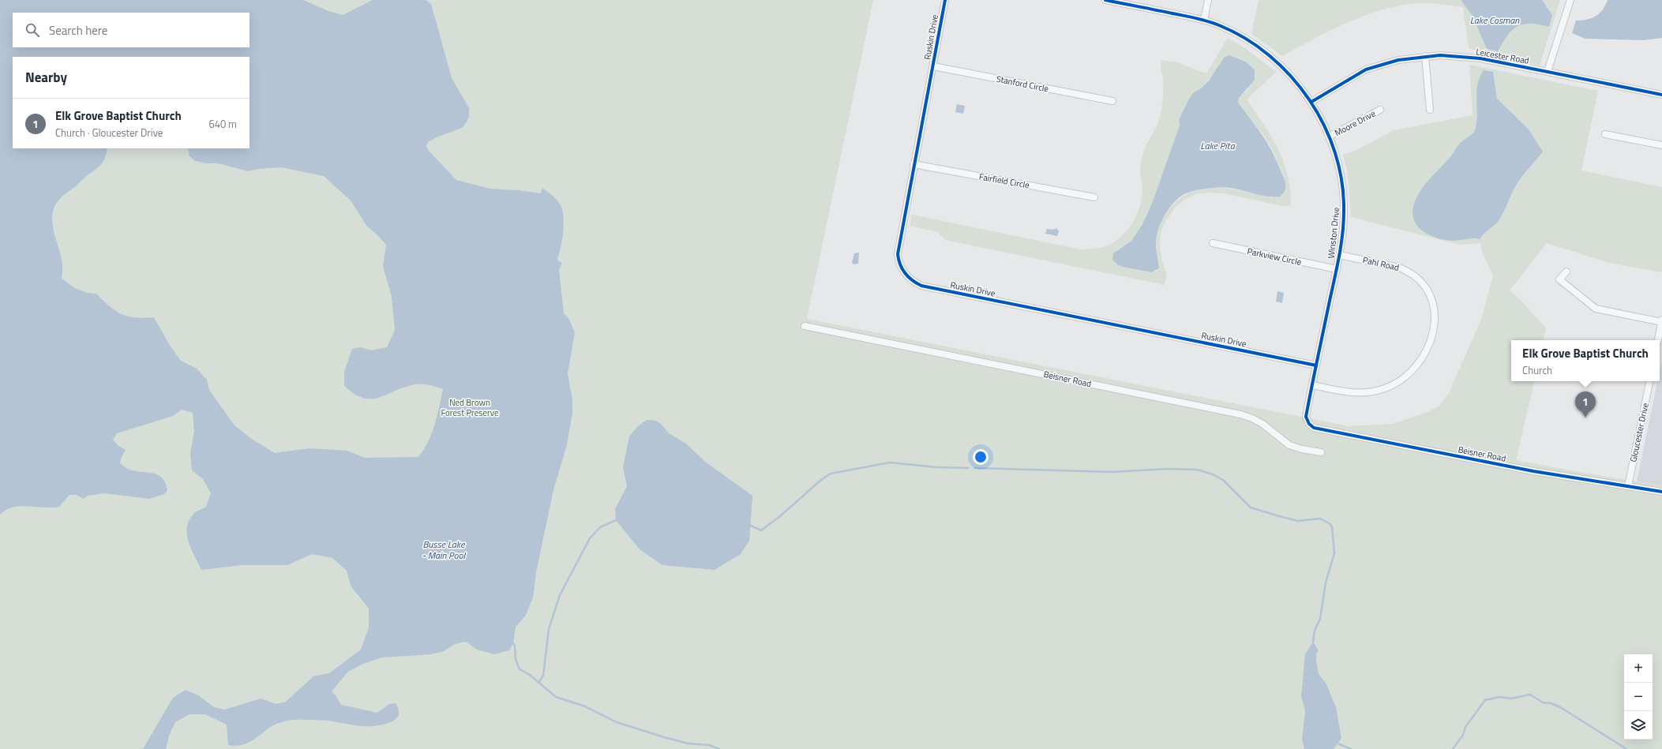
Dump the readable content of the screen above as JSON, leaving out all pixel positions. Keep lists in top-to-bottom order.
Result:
{
  "streets": {
    "street": [
      "Ruskin Drive",
      "Leicester Road",
      "Stanford Circle",
      "Moore Drive",
      "Fairfield Circle",
      "Winston Drive",
      "Parkview Circle",
      "Pahl Road",
      "Beisner Road",
      "Gloucester Drive"
    ]
  },
  "crossings": [
    ["Ruskin Drive", "Stanford Circle"],
    ["Ruskin Drive", "Fairfield Circle"],
    ["Ruskin Drive", "Winston Drive"],
    ["Leicester Road", "Winston Drive"],
    ["Moore Drive", "Winston Drive"],
    ["Winston Drive", "Parkview Circle"],
    ["Winston Drive", "Pahl Road"],
    ["Winston Drive", "Beisner Road"],
    ["Beisner Road", "Gloucester Drive"]
  ],
  "water": ["Lake Cosman", "Lake Pita", "Busse Lake - Main Pool"],
  "parks": ["Ned Brown Forest Preserve"],
  "page": {
    "search": "Search here",
    "heading": "Nearby",
    "list": [
      {
        "mark": "1",
        "name": "Elk Grove Baptist Church",
        "note": "Church · Gloucester Drive",
        "value": "640 m"
      }
    ],
    "popup": ["Elk Grove Baptist Church", "Church"],
    "pins": "1",
    "map_buttons": ["+", "−"]
  }
}
